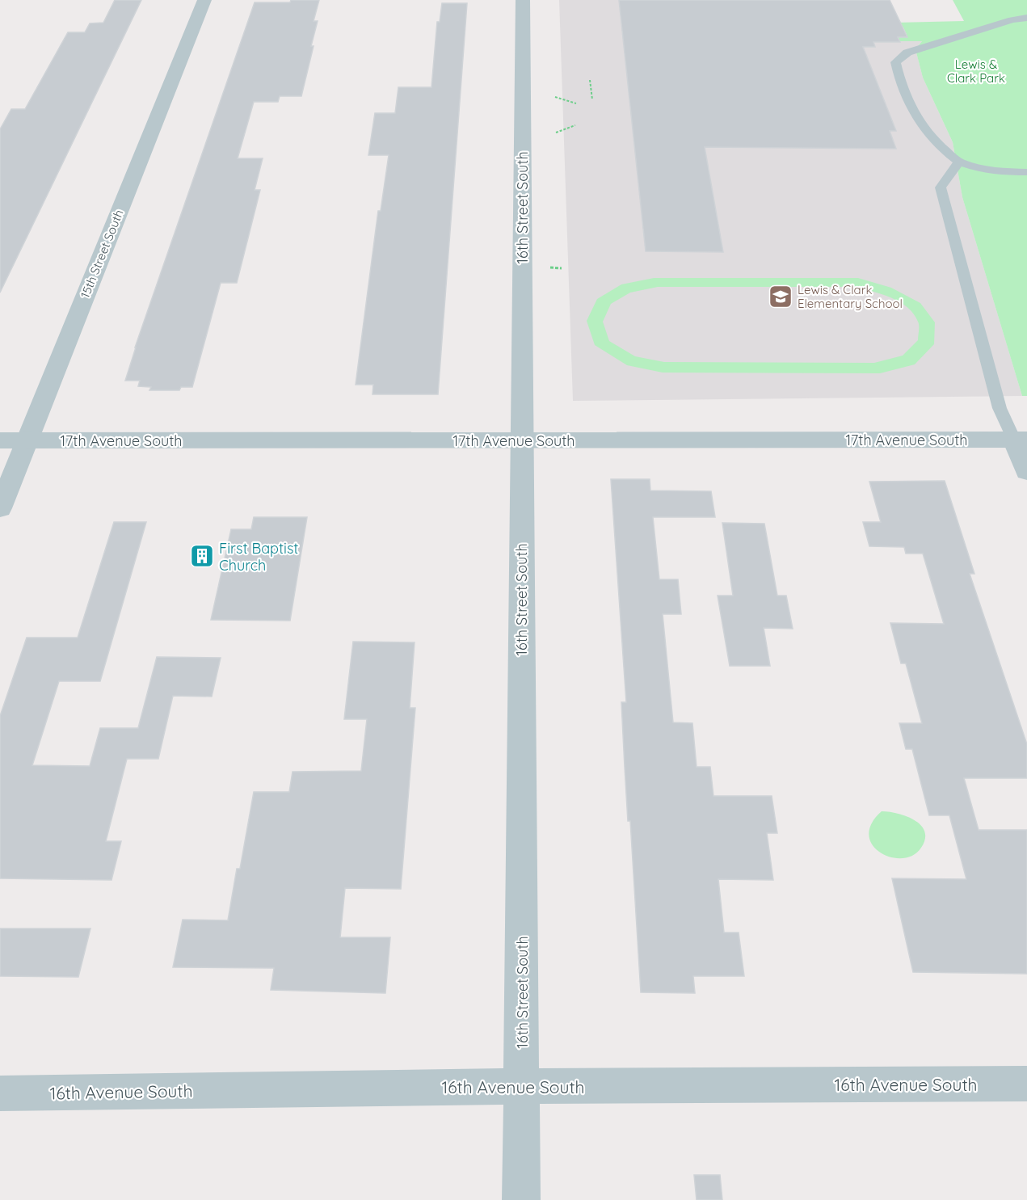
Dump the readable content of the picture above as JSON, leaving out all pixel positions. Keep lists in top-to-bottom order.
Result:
{
  "streets": {
    "street": [
      "16th Street South",
      "15th Street South",
      "17th Avenue South",
      "16th Avenue South"
    ]
  },
  "crossings": [
    ["16th Street South", "17th Avenue South"],
    ["16th Street South", "16th Avenue South"],
    ["15th Street South", "17th Avenue South"]
  ],
  "parks": ["Lewis & Clark Park"],
  "places": {
    "school or university": ["Lewis & Clark Elementary School"],
    "building": ["First Baptist Church"]
  }
}
